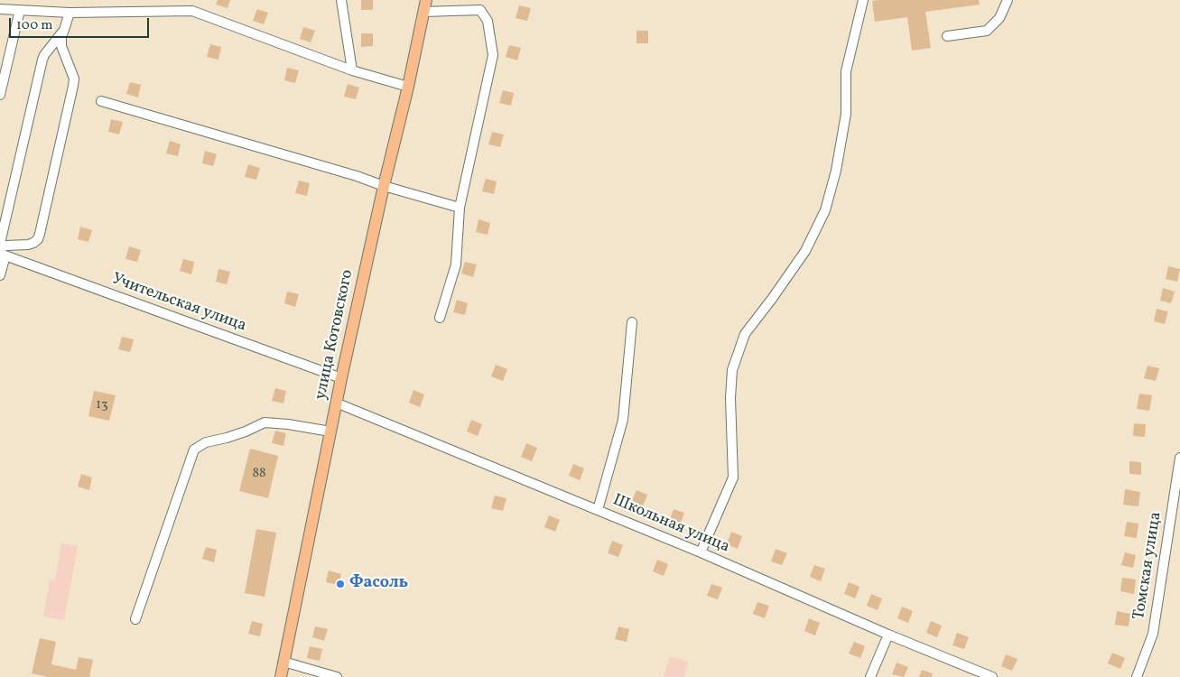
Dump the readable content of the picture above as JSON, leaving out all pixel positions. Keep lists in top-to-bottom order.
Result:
{
  "streets": {
    "main road": ["улица Котовского"],
    "street": ["Учительская улица", "Школьная улица", "Томская улица"]
  },
  "crossings": [
    ["Учительская улица", "улица Котовского"],
    ["улица Котовского", "Школьная улица"]
  ],
  "places": ["Фасоль"],
  "house_numbers": ["13", "88"],
  "scale_bar": "100 m"
}
